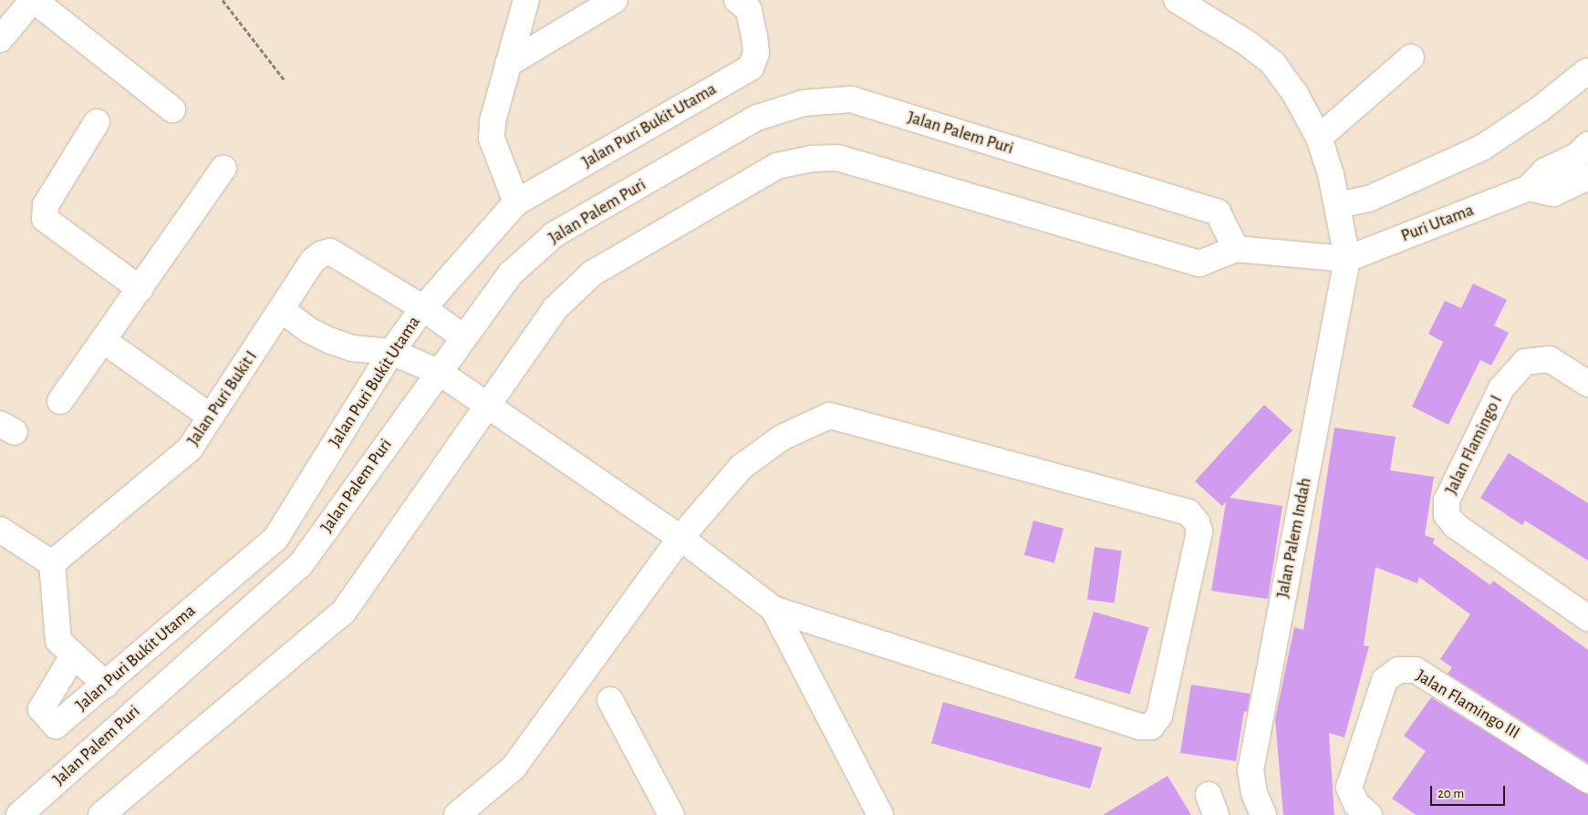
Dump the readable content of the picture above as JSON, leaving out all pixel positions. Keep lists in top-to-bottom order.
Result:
{
  "streets": {
    "street": [
      "Jalan Puri Bukit Utama",
      "Jalan Palem Puri",
      "Puri Utama",
      "Jalan Puri Bukit I",
      "Jalan Flamingo I",
      "Jalan Palem Indah",
      "Jalan Flamingo III"
    ]
  },
  "crossings": [
    ["Jalan Puri Bukit Utama", "Jalan Puri Bukit I"],
    ["Puri Utama", "Jalan Palem Indah"]
  ],
  "scale_bar": "20 m"
}
